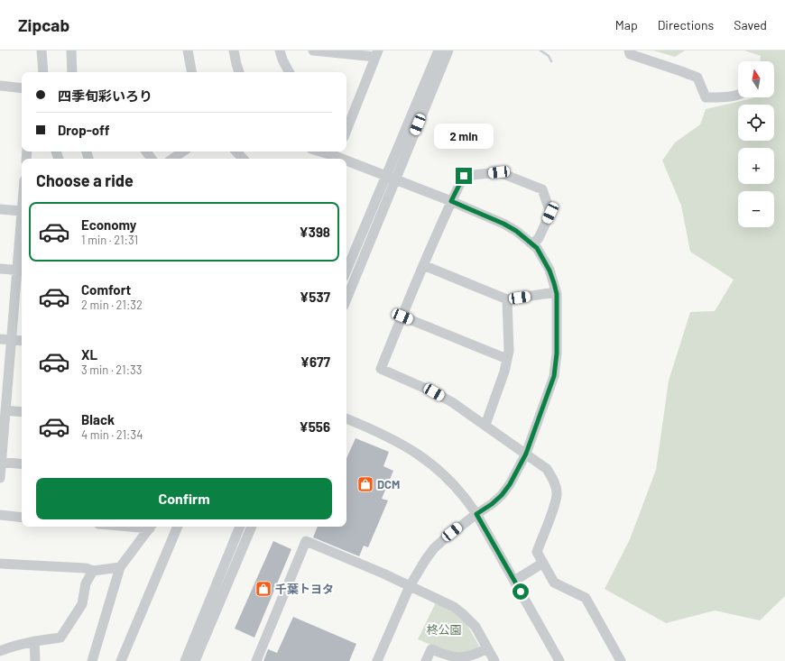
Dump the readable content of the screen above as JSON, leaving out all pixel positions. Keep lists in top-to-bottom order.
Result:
{
  "parks": ["柊公園"],
  "places": {
    "shop": ["DCM", "千葉トヨタ"]
  },
  "north": "top",
  "page": {
    "header": "Zipcab",
    "nav": ["Map", "Directions", "Saved"],
    "map_buttons": ["+", "−"],
    "banner": ["四季旬彩いろり", "Drop-off"],
    "bubble": "2 min",
    "heading": "Choose a ride",
    "list": [
      {
        "name": "Economy",
        "note": "1 min · 21:31",
        "value": "¥398"
      },
      {
        "name": "Comfort",
        "note": "2 min · 21:32",
        "value": "¥537"
      },
      {
        "name": "XL",
        "note": "3 min · 21:33",
        "value": "¥677"
      },
      {
        "name": "Black",
        "note": "4 min · 21:34",
        "value": "¥556"
      }
    ],
    "buttons": "Confirm"
  }
}
